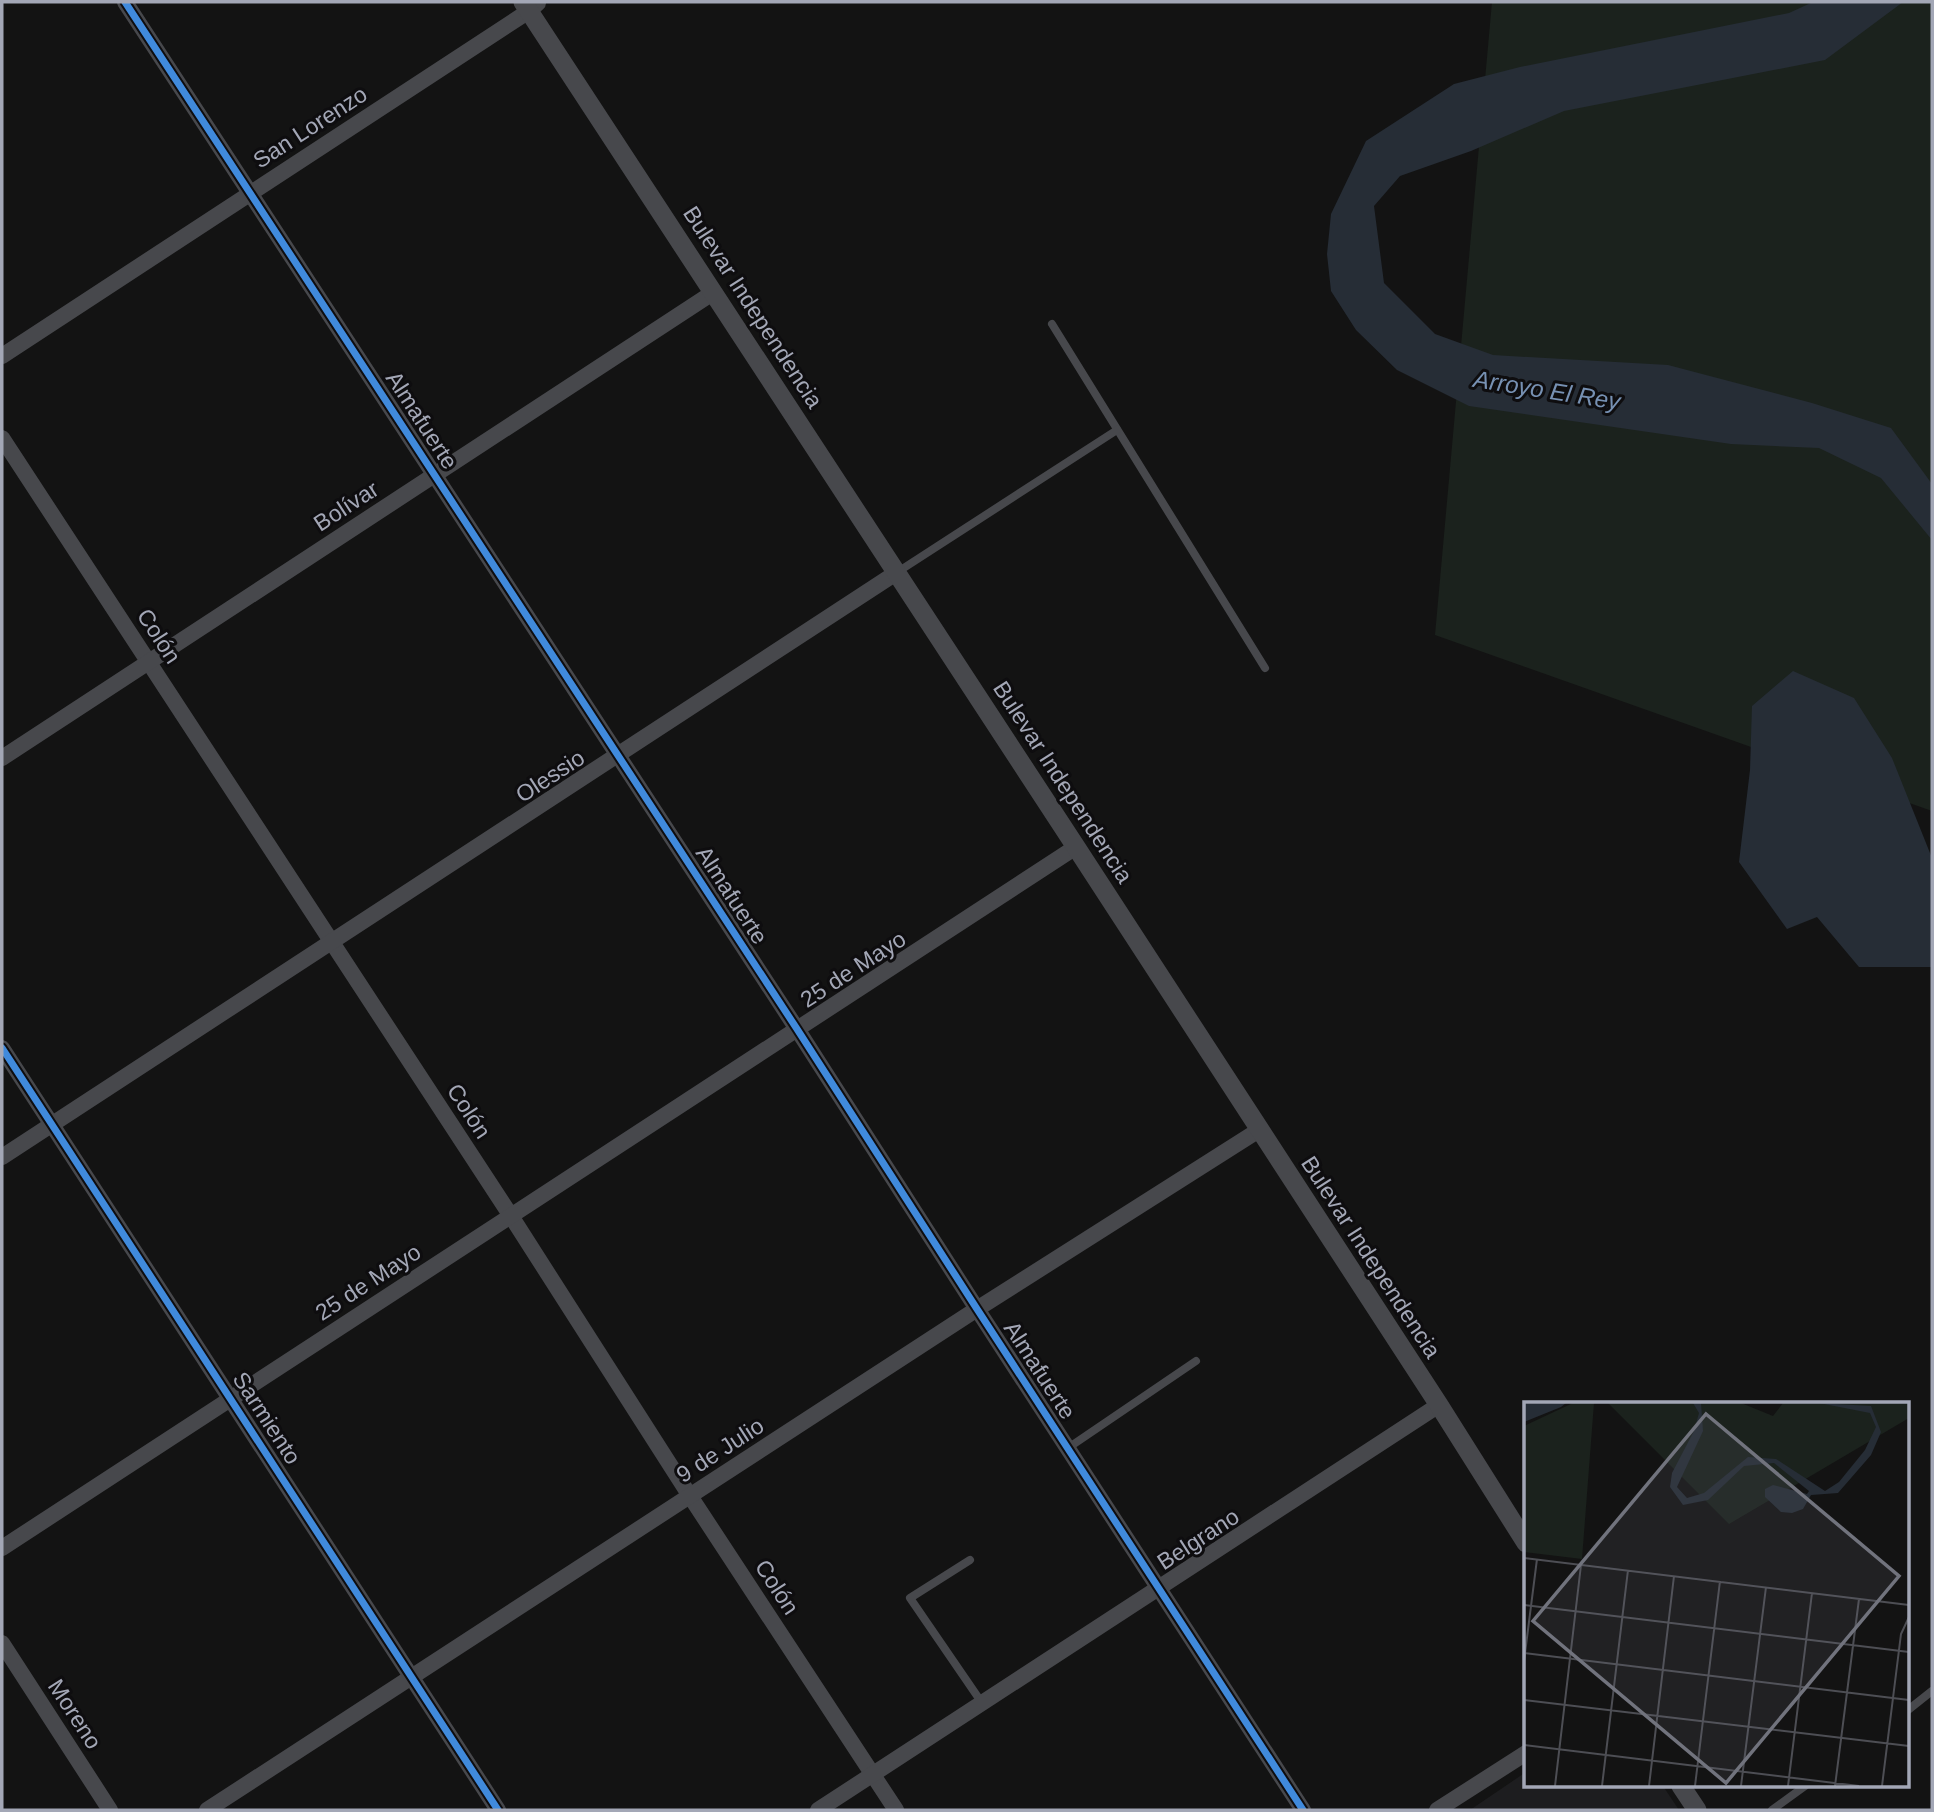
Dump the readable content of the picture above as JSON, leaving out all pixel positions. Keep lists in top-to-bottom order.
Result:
{
  "streets": {
    "street": [
      "San Lorenzo",
      "Bulevar Independencia",
      "Almafuerte",
      "Bolívar",
      "Colón",
      "Olessio",
      "25 de Mayo",
      "Sarmiento",
      "9 de Julio",
      "Belgrano",
      "Moreno"
    ]
  },
  "crossings": [
    ["San Lorenzo", "Bulevar Independencia"],
    ["San Lorenzo", "Almafuerte"],
    ["Bulevar Independencia", "Bolívar"],
    ["Bulevar Independencia", "Olessio"],
    ["Bulevar Independencia", "25 de Mayo"],
    ["Bulevar Independencia", "9 de Julio"],
    ["Bulevar Independencia", "Belgrano"],
    ["Almafuerte", "Bolívar"],
    ["Almafuerte", "Olessio"],
    ["Almafuerte", "25 de Mayo"],
    ["Almafuerte", "9 de Julio"],
    ["Almafuerte", "Belgrano"],
    ["Bolívar", "Colón"],
    ["Colón", "Olessio"],
    ["Colón", "25 de Mayo"],
    ["Colón", "9 de Julio"],
    ["Colón", "Belgrano"],
    ["Olessio", "Sarmiento"],
    ["25 de Mayo", "Sarmiento"],
    ["Sarmiento", "9 de Julio"]
  ],
  "water": ["Arroyo El Rey"]
}
